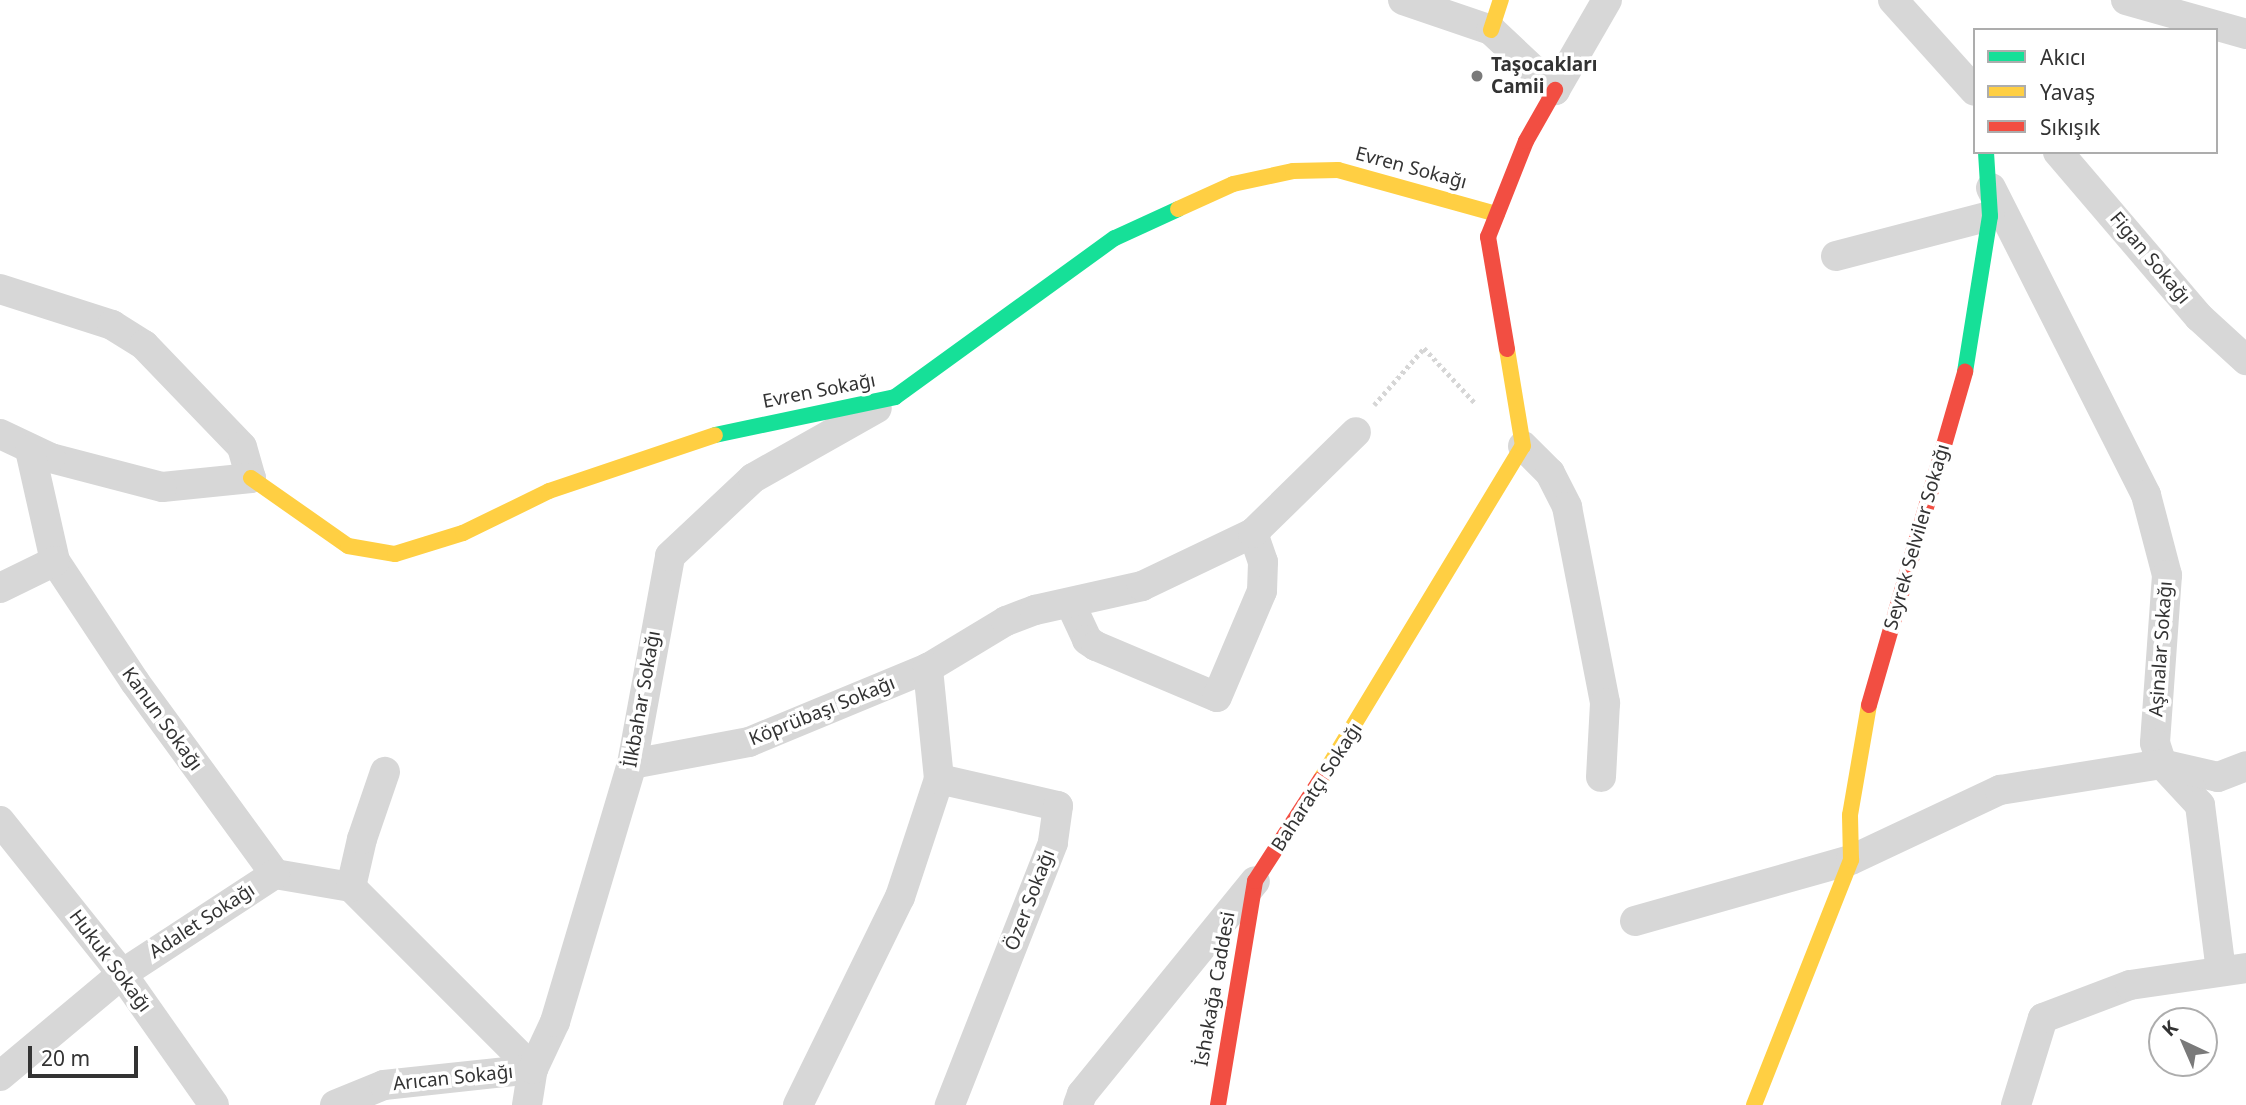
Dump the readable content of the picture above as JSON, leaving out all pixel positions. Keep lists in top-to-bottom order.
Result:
{
  "streets": {
    "street": [
      "Evren Sokağı",
      "Figan Sokağı",
      "Seyrek Selviler Sokağı",
      "Aşinalar Sokağı",
      "İlkbahar Sokağı",
      "Köprübaşı Sokağı",
      "Kanun Sokağı",
      "Baharatçı Sokağı",
      "Özer Sokağı",
      "Adalet Sokağı",
      "Hukuk Sokağı",
      "İshakağa Caddesi",
      "Arıcan Sokağı"
    ]
  },
  "crossings": [
    ["Evren Sokağı", "İlkbahar Sokağı"],
    ["Seyrek Selviler Sokağı", "Aşinalar Sokağı"],
    ["İlkbahar Sokağı", "Köprübaşı Sokağı"],
    ["İlkbahar Sokağı", "Arıcan Sokağı"],
    ["Kanun Sokağı", "Adalet Sokağı"],
    ["Baharatçı Sokağı", "İshakağa Caddesi"],
    ["Adalet Sokağı", "Hukuk Sokağı"]
  ],
  "places": ["Taşocakları Camii"],
  "legend": ["Akıcı", "Yavaş", "Sıkışık"],
  "scale_bar": "20 m",
  "north": "top left"
}
